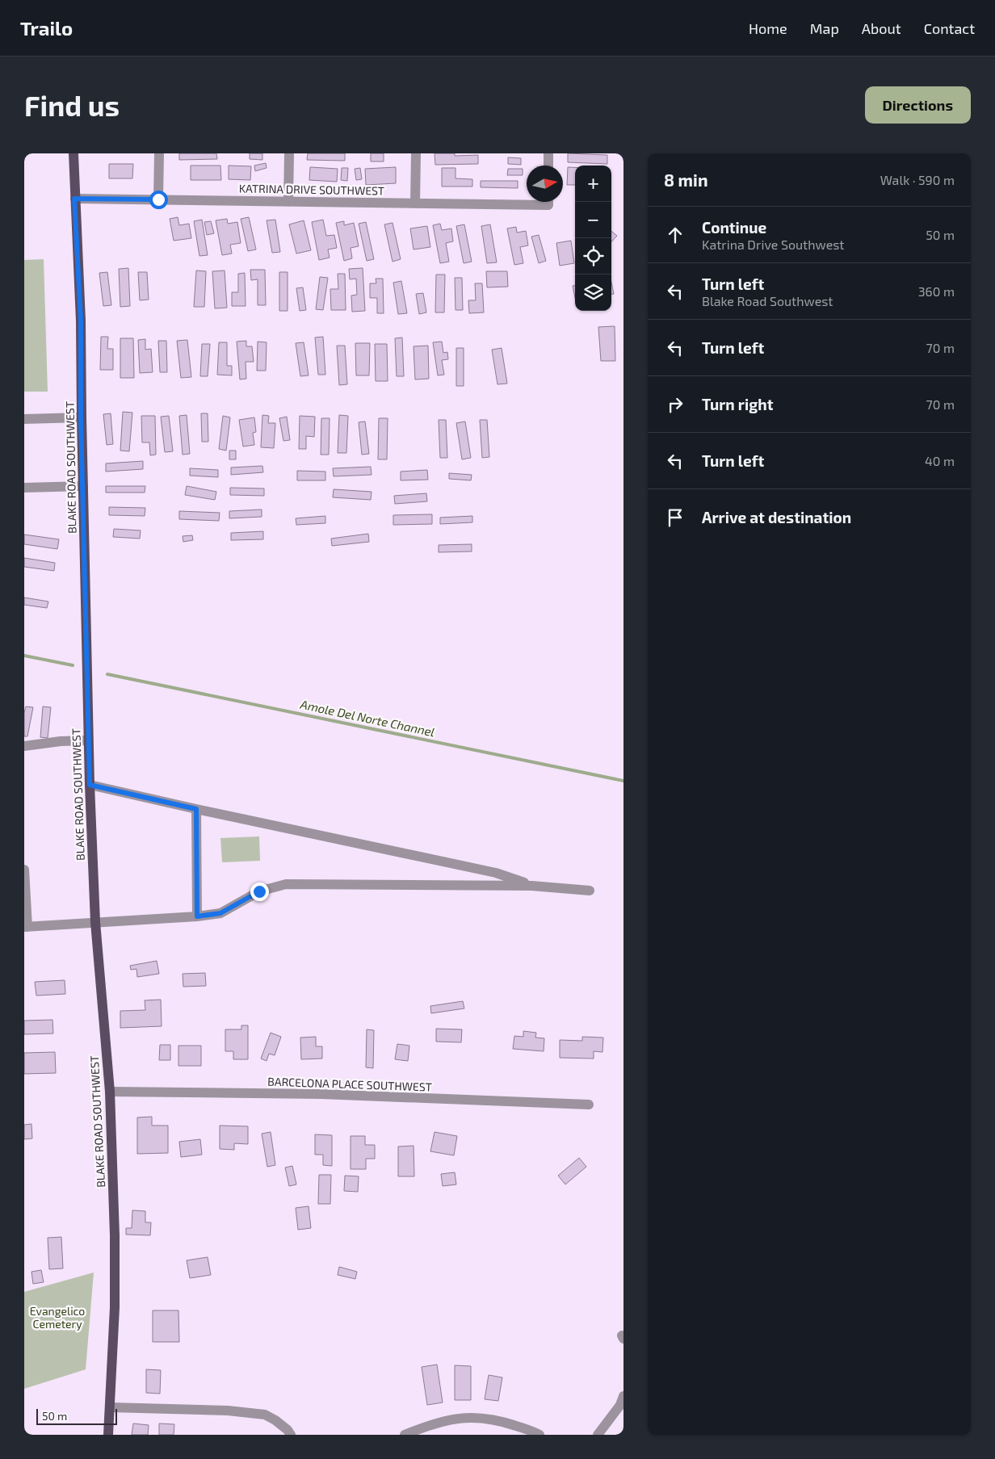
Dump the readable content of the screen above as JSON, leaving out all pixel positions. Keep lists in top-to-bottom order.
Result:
{
  "streets": {
    "main road": ["BLAKE ROAD SOUTHWEST"],
    "street": ["KATRINA DRIVE SOUTHWEST", "BARCELONA PLACE SOUTHWEST"]
  },
  "crossings": [
    ["KATRINA DRIVE SOUTHWEST", "BLAKE ROAD SOUTHWEST"],
    ["BLAKE ROAD SOUTHWEST", "BARCELONA PLACE SOUTHWEST"]
  ],
  "water": ["Amole Del Norte Channel"],
  "parks": ["Evangelico Cemetery"],
  "scale_bar": "50 m",
  "north": "right",
  "page": {
    "header": "Trailo",
    "nav": [
      "Home",
      "Map",
      "About",
      "Contact"
    ],
    "buttons": "Directions",
    "title": "Find us",
    "heading": ["8 min", "Walk · 590 m"],
    "map_buttons": ["+", "−"],
    "list": [
      ["Continue", "Katrina Drive Southwest", "50 m"],
      ["Turn left", "Blake Road Southwest", "360 m"],
      ["Turn left", "70 m"],
      ["Turn right", "70 m"],
      ["Turn left", "40 m"],
      "Arrive at destination"
    ],
    "scale": "50 m"
  }
}
